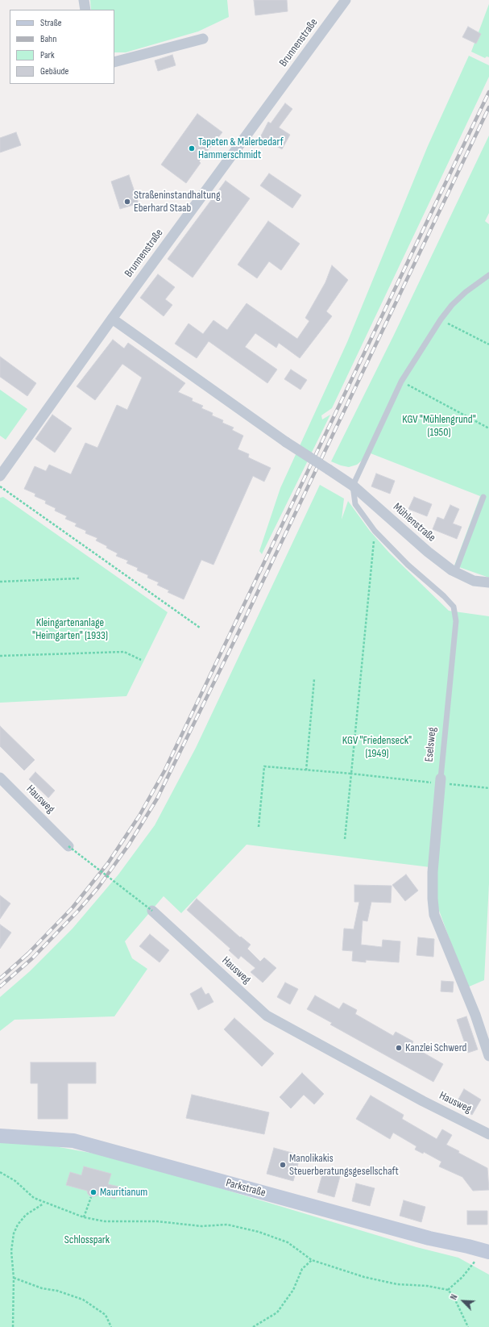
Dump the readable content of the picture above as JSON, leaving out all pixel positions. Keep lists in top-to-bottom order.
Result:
{
  "streets": {
    "street": [
      "Brunnenstraße",
      "Mühlenstraße",
      "Eselsweg",
      "Hausweg",
      "Parkstraße"
    ]
  },
  "crossings": [
    ["Brunnenstraße", "Mühlenstraße"],
    ["Mühlenstraße", "Eselsweg"]
  ],
  "parks": [
    "KGV \"Mühlengrund\" (1950)",
    "Kleingartenanlage \"Heimgarten\" (1933)",
    "KGV \"Friedenseck\" (1949)",
    "Schlosspark"
  ],
  "places": [
    "Tapeten & Malerbedarf Hammerschmidt",
    "Straßeninstandhaltung Eberhard Staab",
    "Kanzlei Schwerd",
    "Manolikakis Steuerberatungsgesellschaft",
    "Mauritianum"
  ],
  "legend": [
    "Straße",
    "Bahn",
    "Park",
    "Gebäude"
  ],
  "north": "top left"
}
